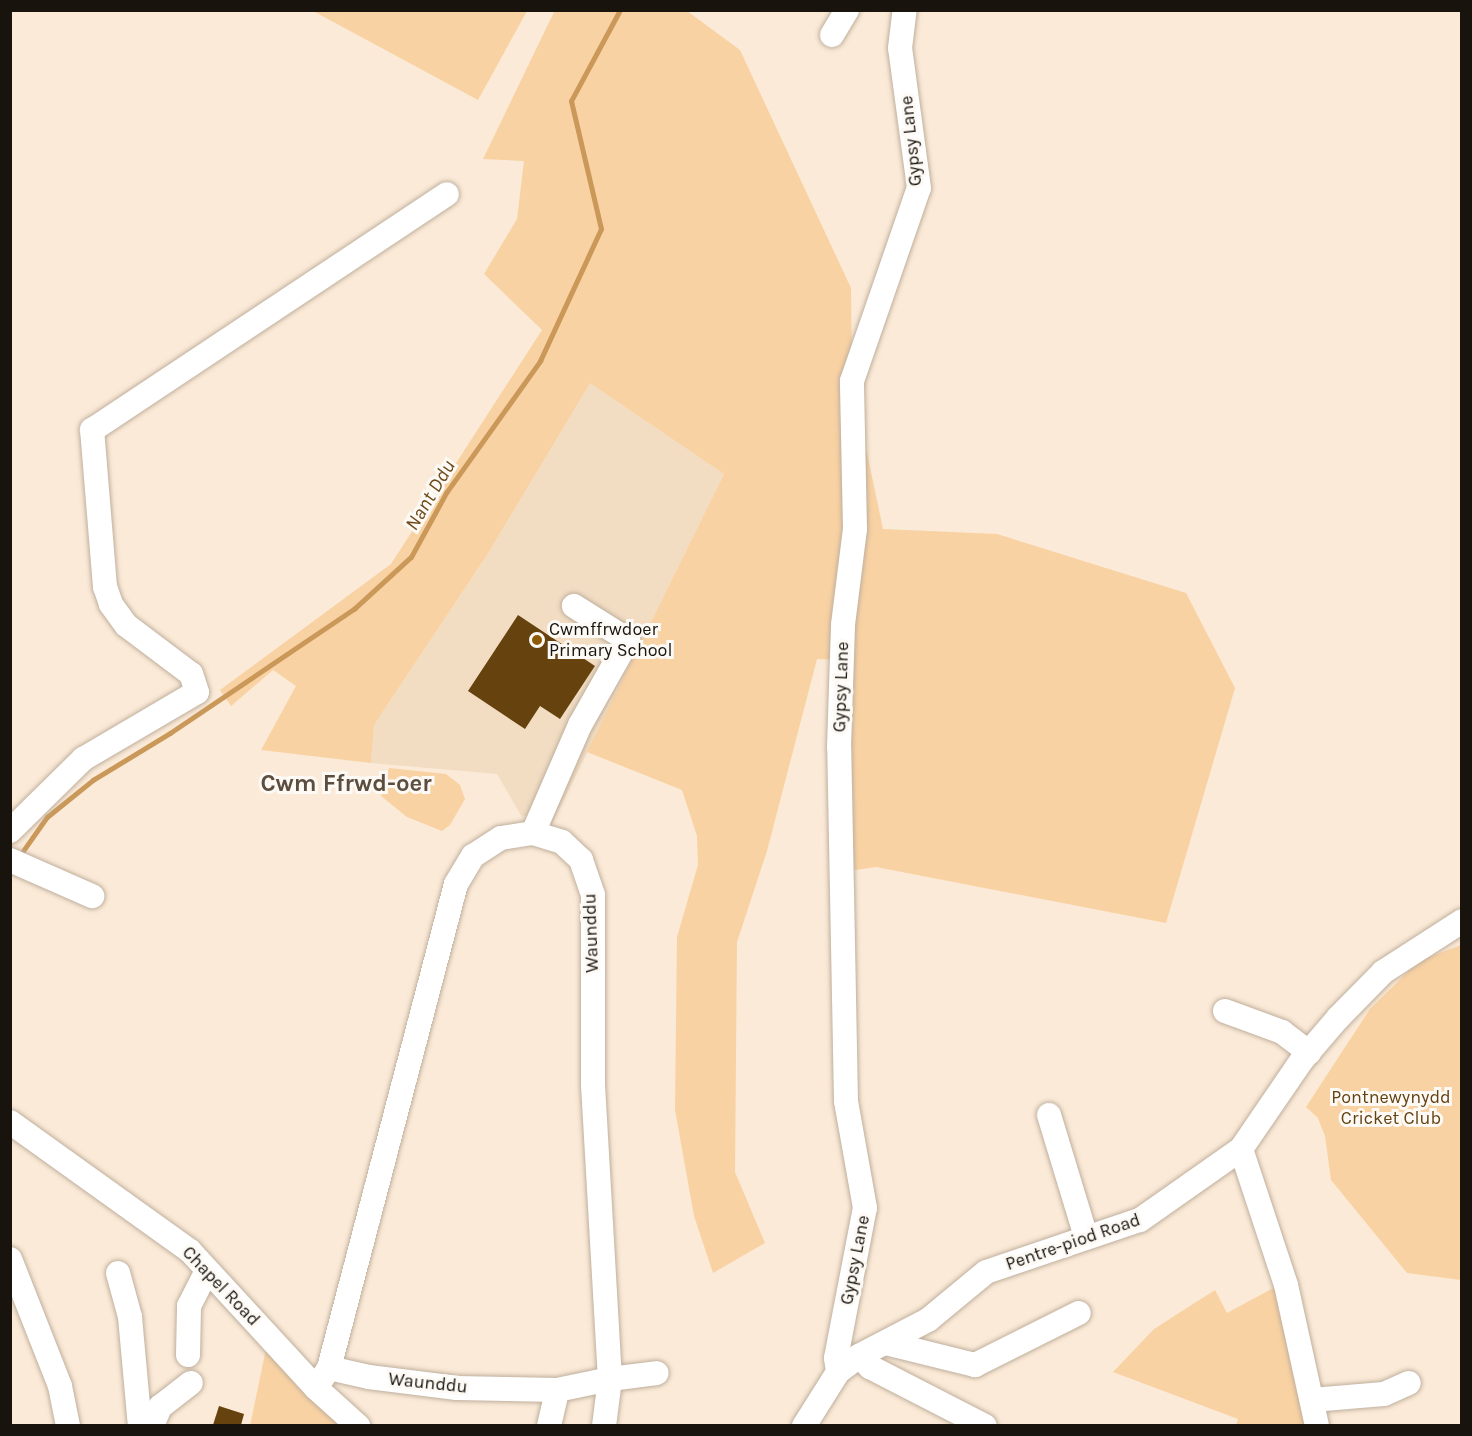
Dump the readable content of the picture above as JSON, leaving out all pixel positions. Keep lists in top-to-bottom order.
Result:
{
  "streets": {
    "street": [
      "Gypsy Lane",
      "Waunddu",
      "Pentre-piod Road",
      "Chapel Road"
    ]
  },
  "crossings": [
    ["Gypsy Lane", "Pentre-piod Road"],
    ["Waunddu", "Chapel Road"]
  ],
  "districts": ["Cwm Ffrwd-oer"],
  "water": ["Nant Ddu"],
  "parks": ["Pontnewynydd Cricket Club"],
  "places": ["Cwmffrwdoer Primary School"]
}
